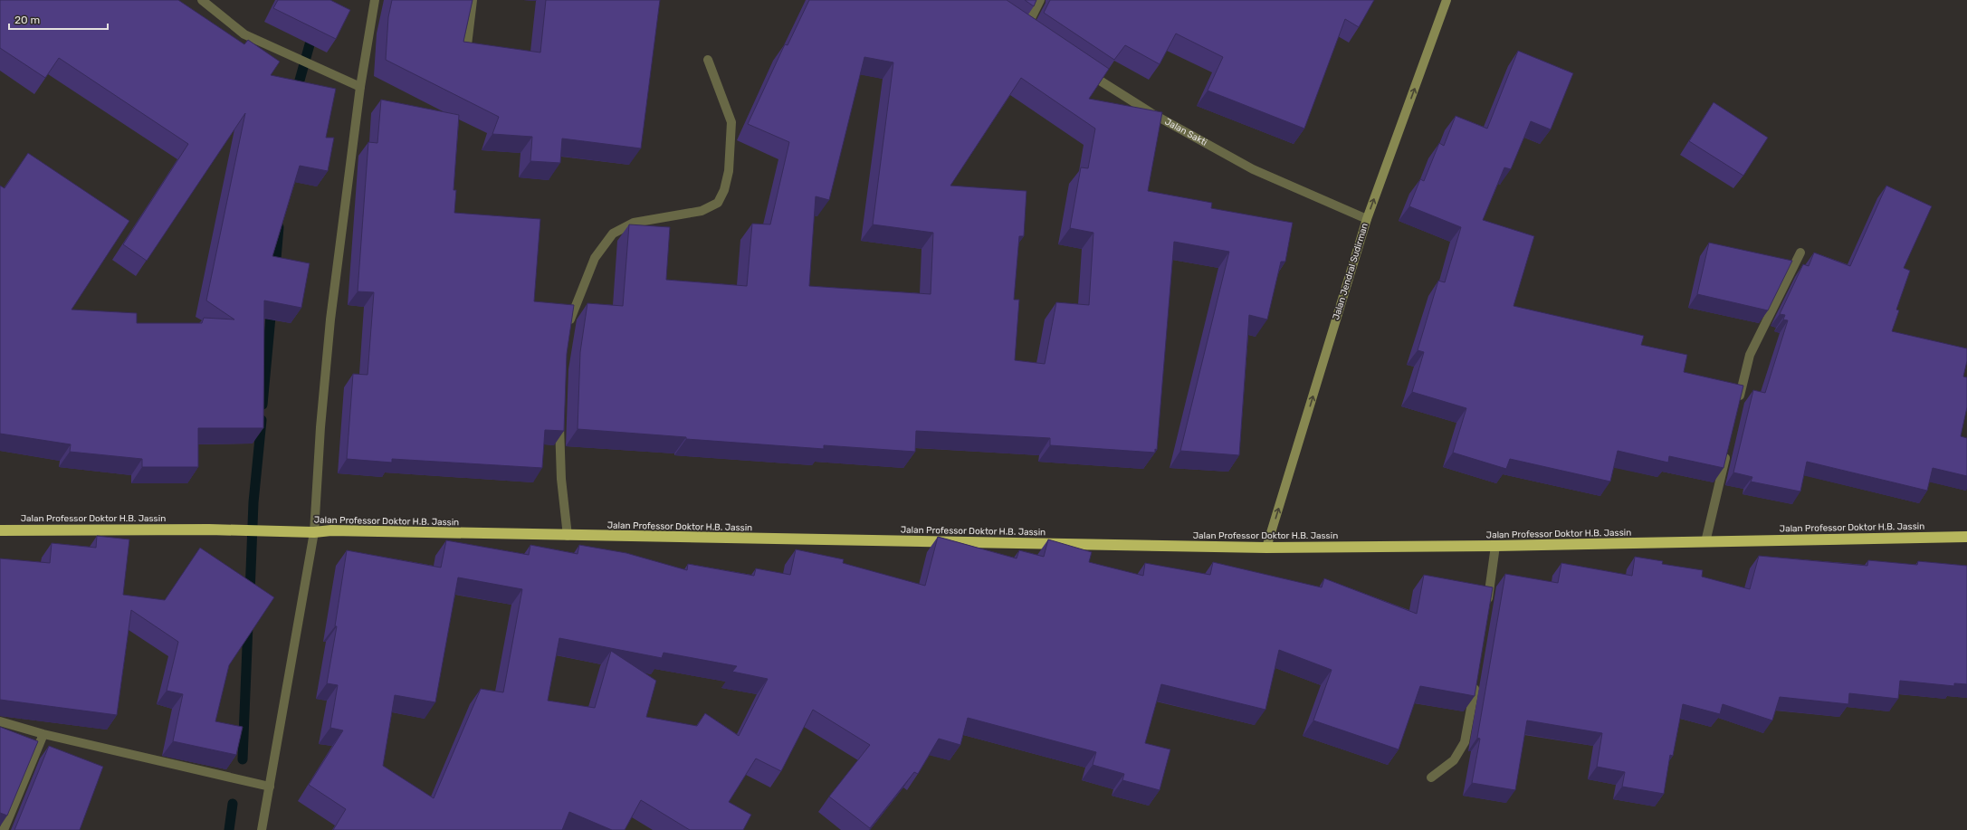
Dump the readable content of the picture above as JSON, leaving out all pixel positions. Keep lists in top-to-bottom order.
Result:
{
  "streets": {
    "highway": ["Jalan Professor Doktor H.B. Jassin"],
    "street": ["Jalan Sakti", "Jalan Jendral Sudirman"]
  },
  "crossings": [
    ["Jalan Sakti", "Jalan Jendral Sudirman"],
    ["Jalan Jendral Sudirman", "Jalan Professor Doktor H.B. Jassin"]
  ],
  "one_way": ["Jalan Jendral Sudirman"],
  "scale_bar": "20 m"
}
